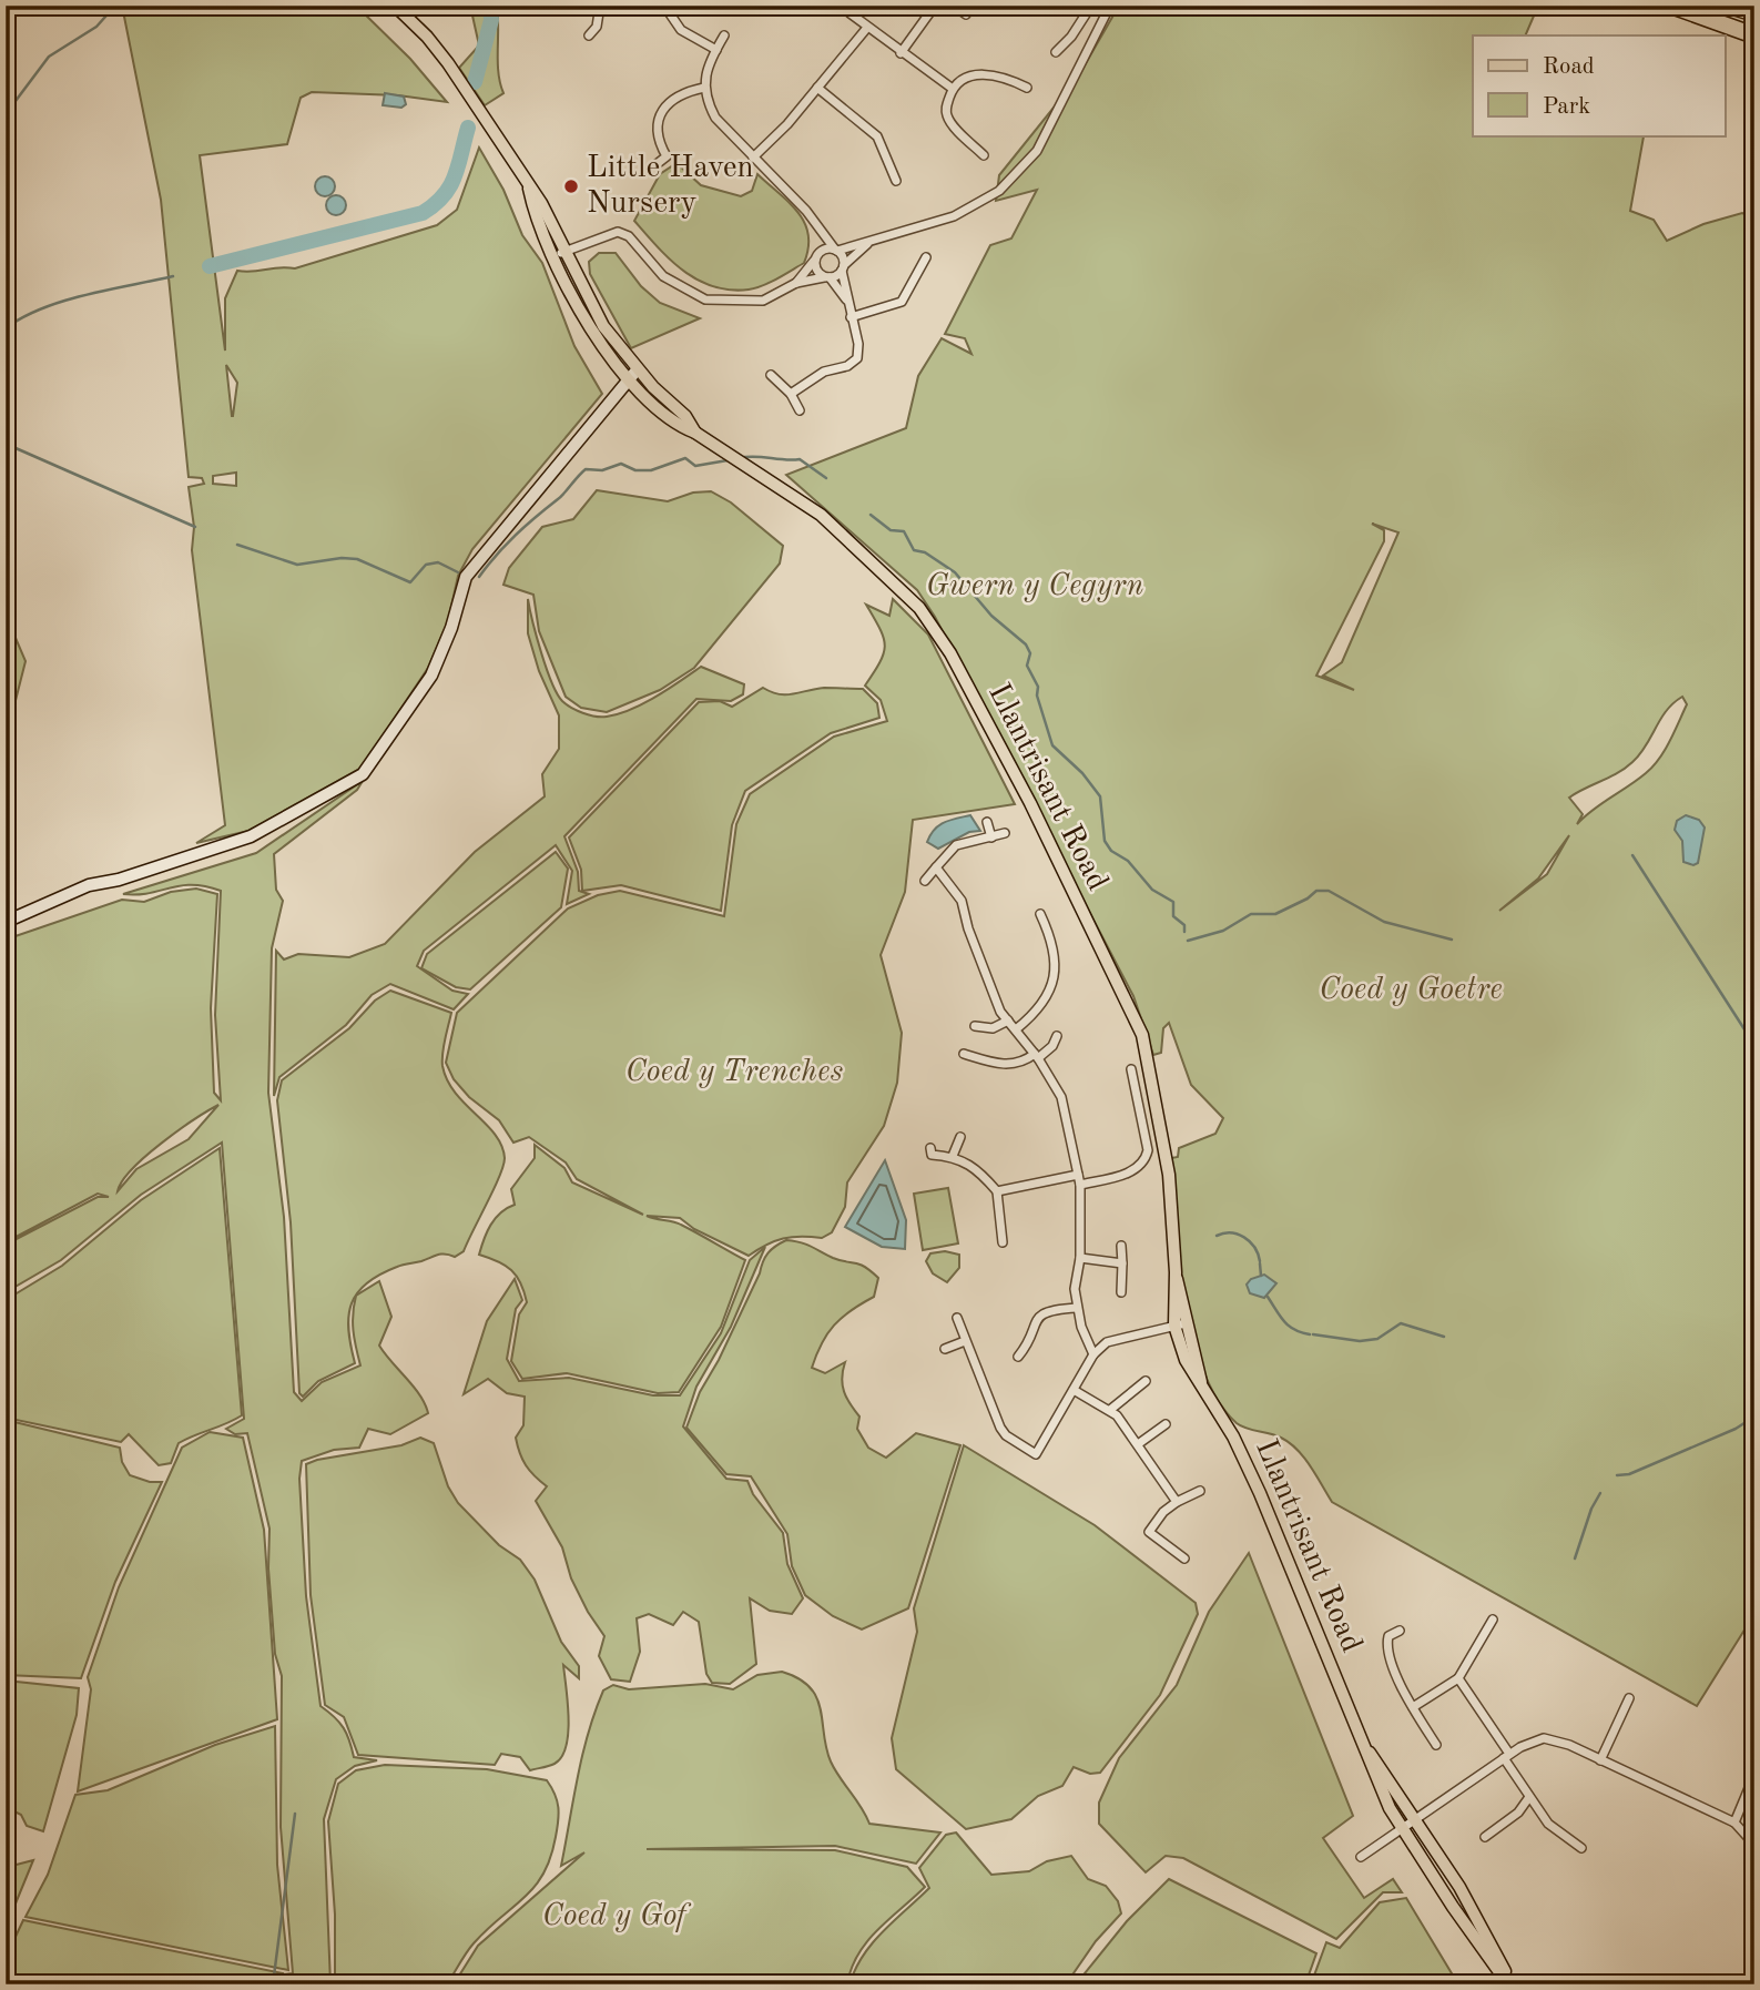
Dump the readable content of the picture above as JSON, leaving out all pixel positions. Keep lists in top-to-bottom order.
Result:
{
  "streets": {
    "main road": ["Llantrisant Road"]
  },
  "parks": [
    "Gwern y Cegyrn",
    "Coed y Goetre",
    "Coed y Trenches",
    "Coed y Gof"
  ],
  "places": ["Little Haven Nursery"],
  "legend": ["Road", "Park"]
}
